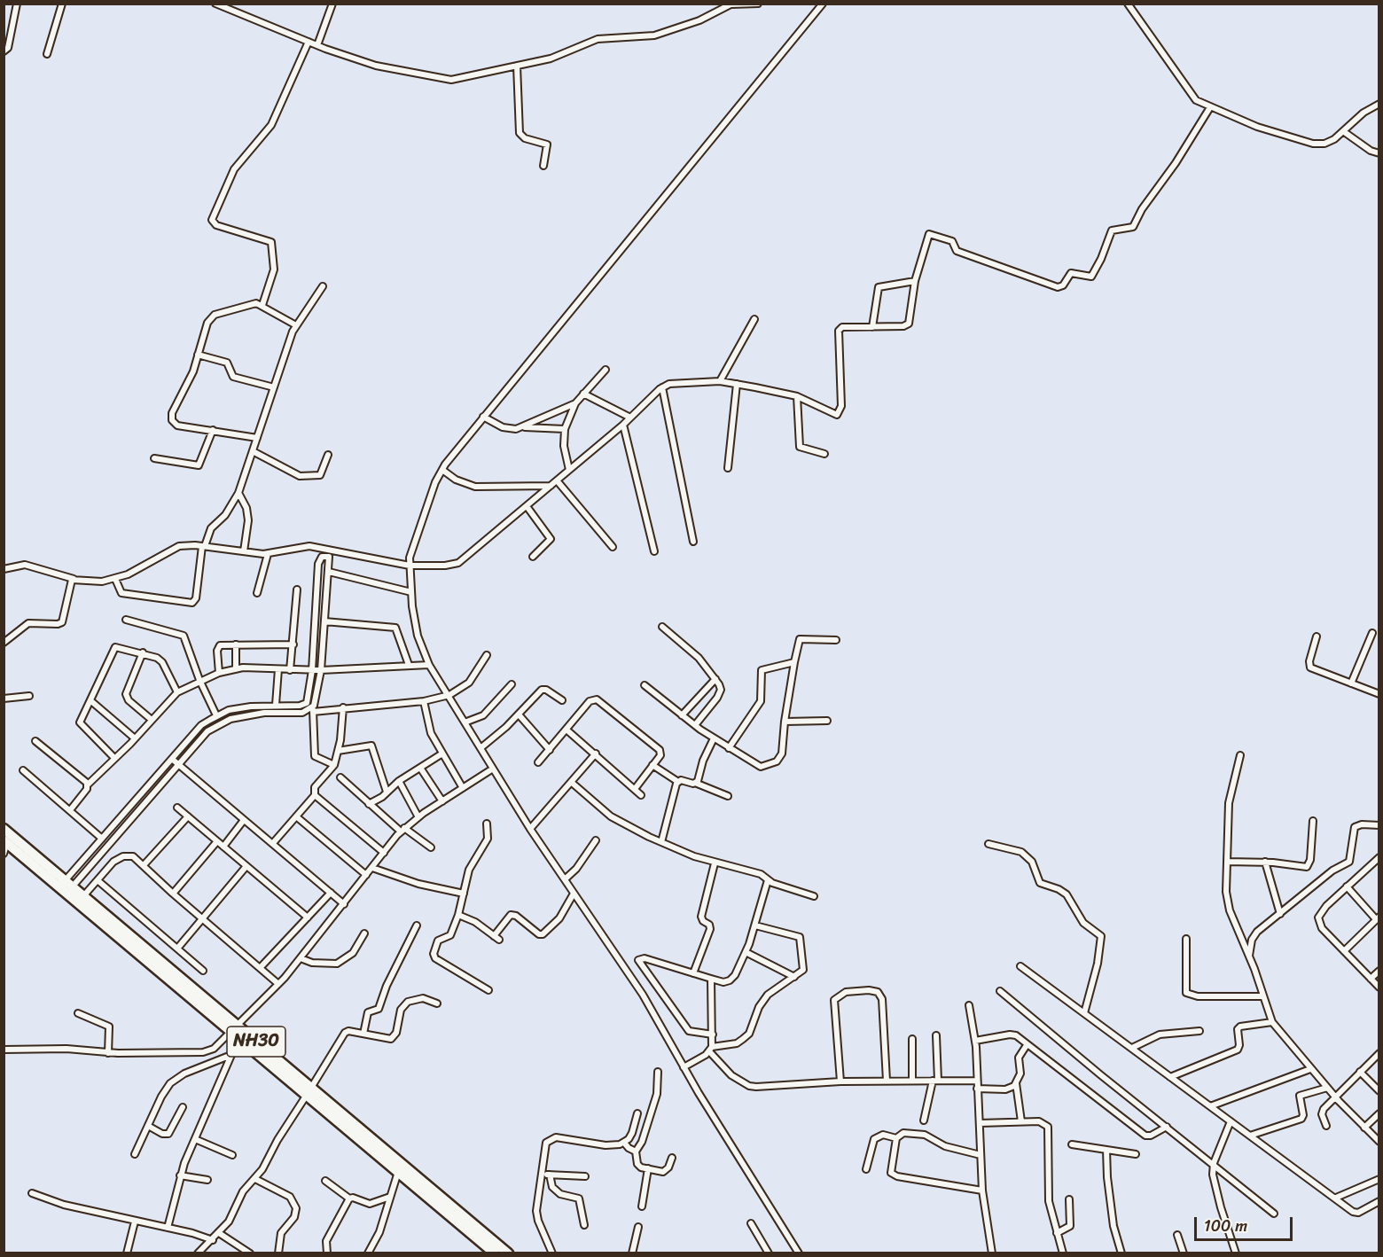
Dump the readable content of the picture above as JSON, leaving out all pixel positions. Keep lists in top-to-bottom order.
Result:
{
  "streets": {
    "highway": ["NH30"]
  },
  "scale_bar": "100 m"
}
